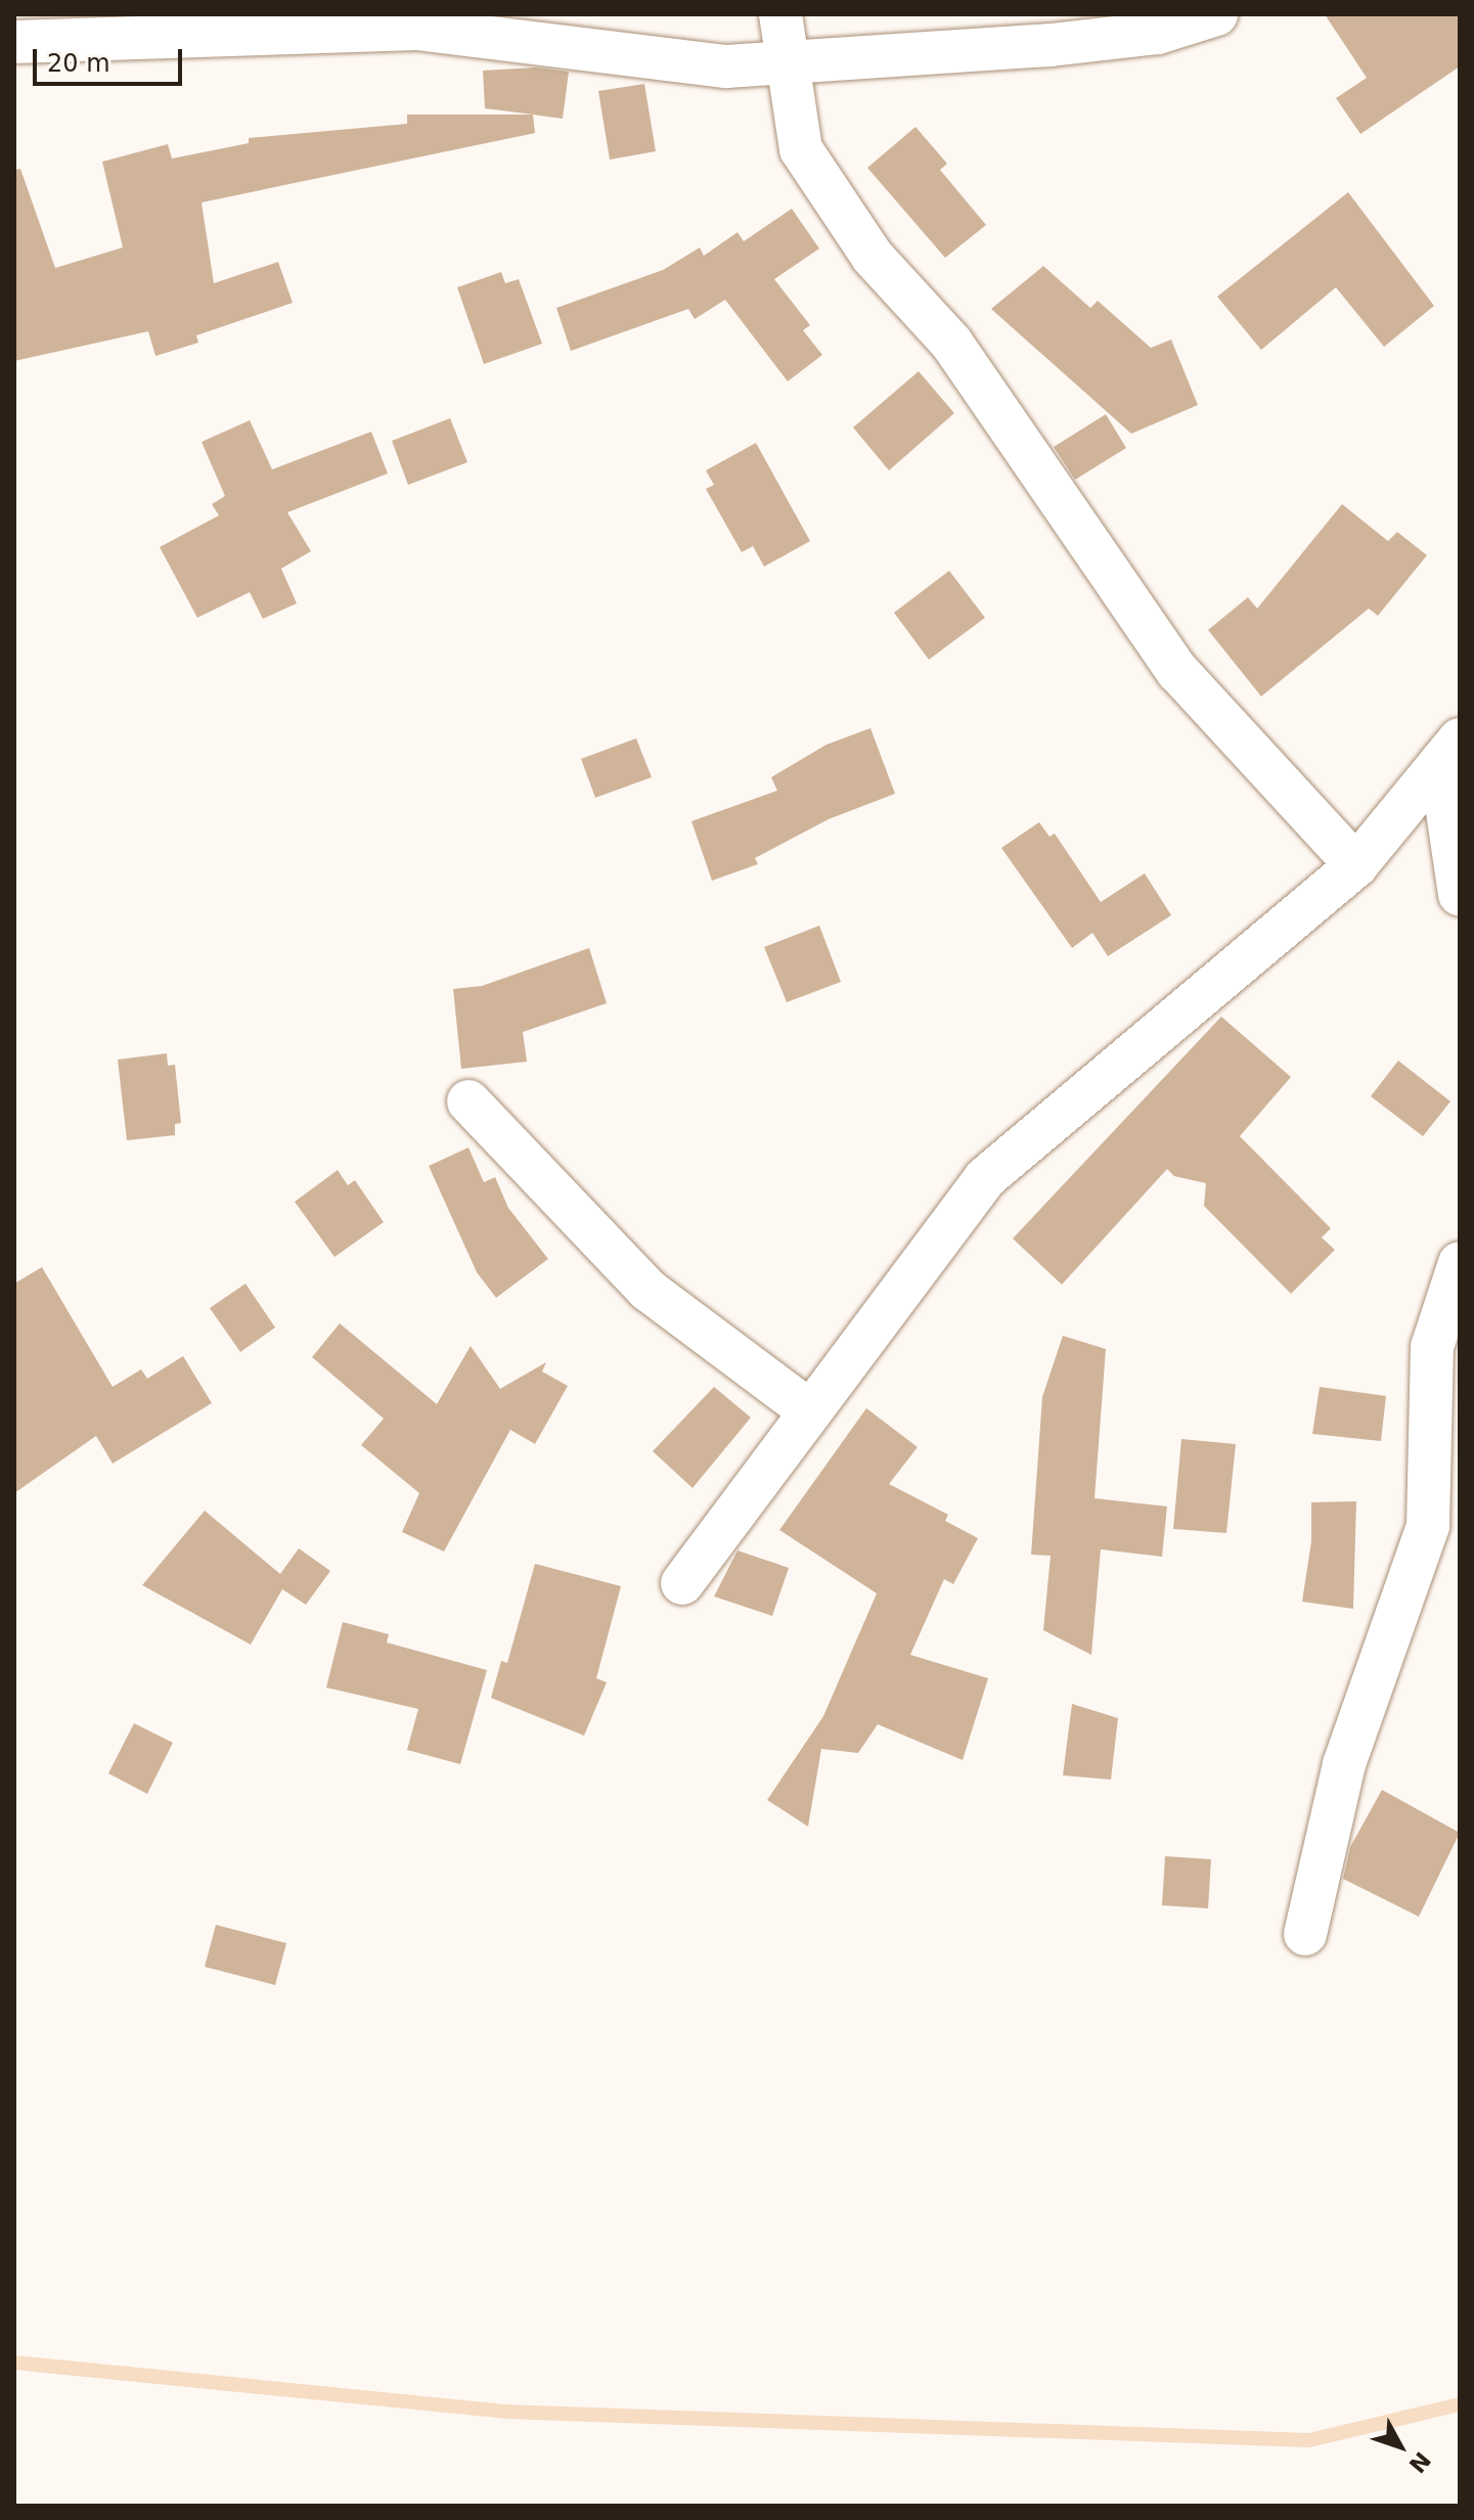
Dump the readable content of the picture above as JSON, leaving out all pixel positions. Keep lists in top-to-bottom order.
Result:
{
  "scale_bar": "20 m",
  "north": "bottom right"
}
